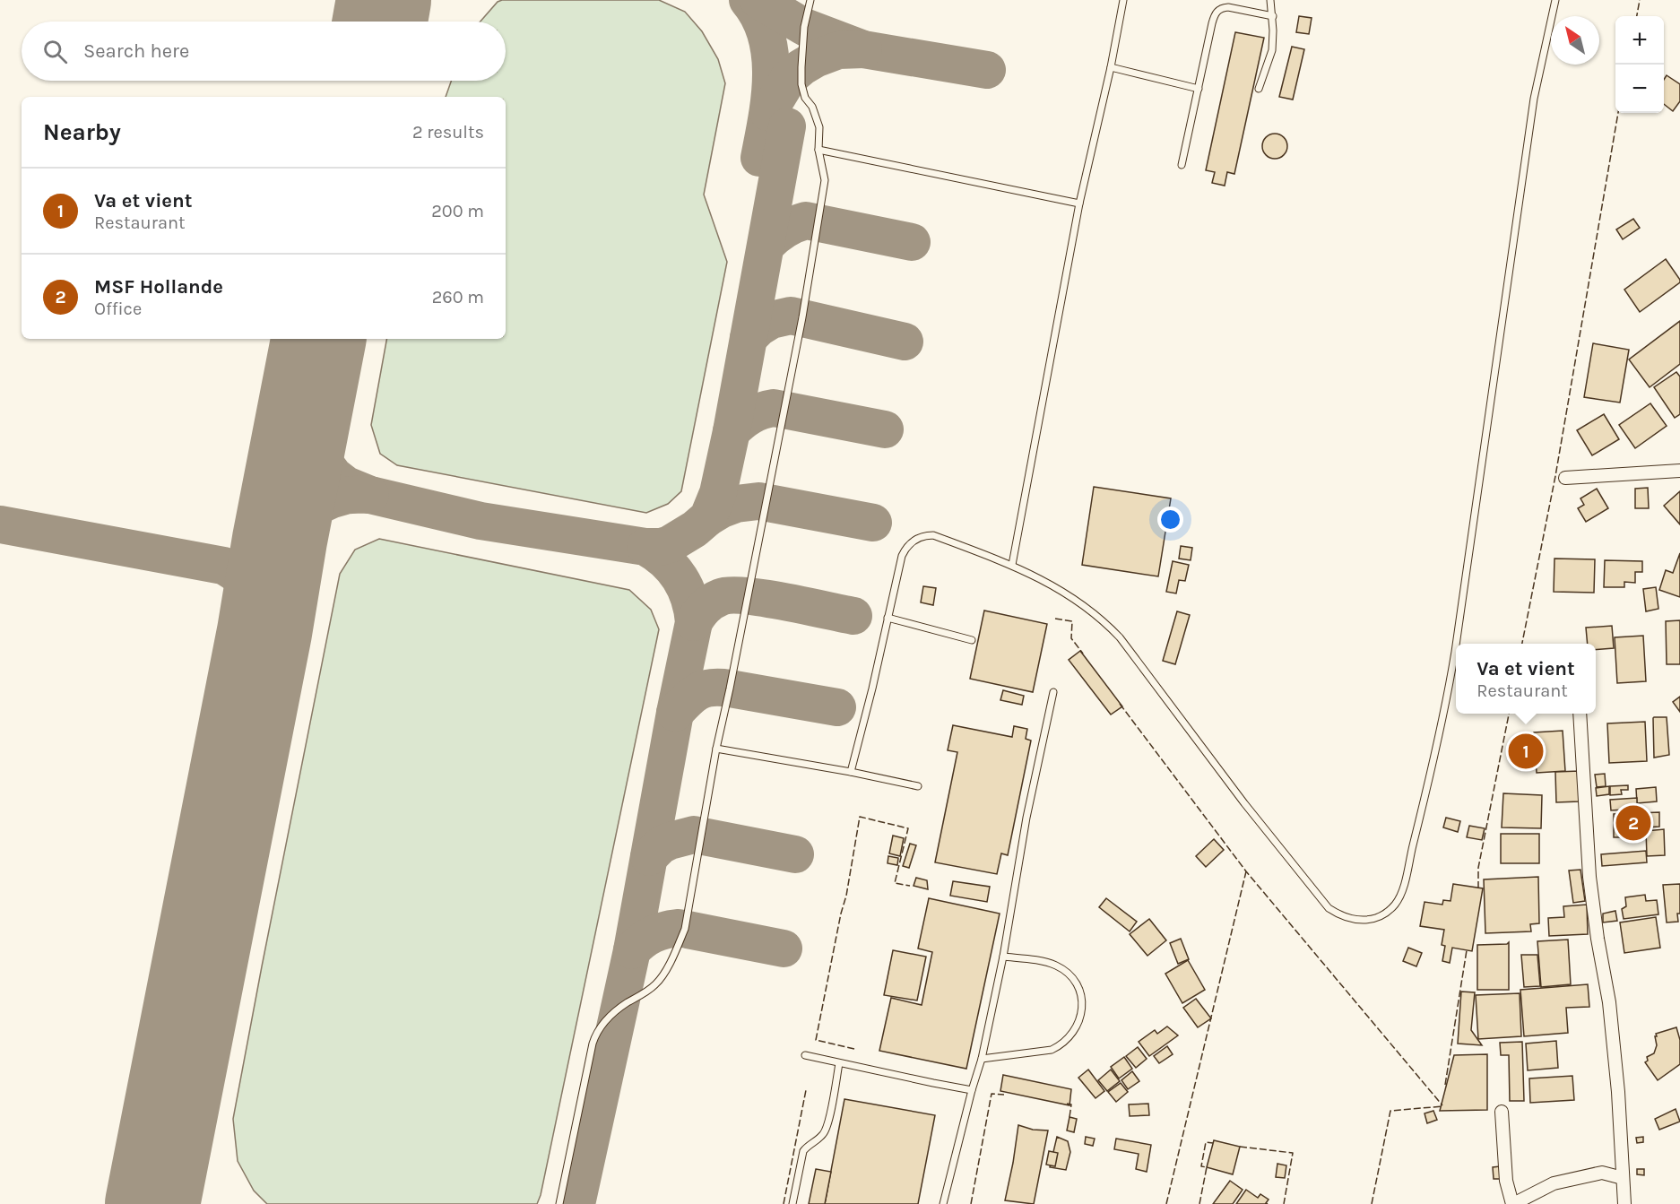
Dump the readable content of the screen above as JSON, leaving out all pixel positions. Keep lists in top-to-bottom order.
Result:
{
  "north": "top left",
  "page": {
    "map_buttons": ["+", "−"],
    "search": "Search here",
    "heading": ["Nearby", "2 results"],
    "list": [
      {
        "mark": "1",
        "name": "Va et vient",
        "note": "Restaurant",
        "value": "200 m"
      },
      {
        "mark": "2",
        "name": "MSF Hollande",
        "note": "Office",
        "value": "260 m"
      }
    ],
    "popup": ["Va et vient", "Restaurant"],
    "pins": ["1", "2"]
  }
}
